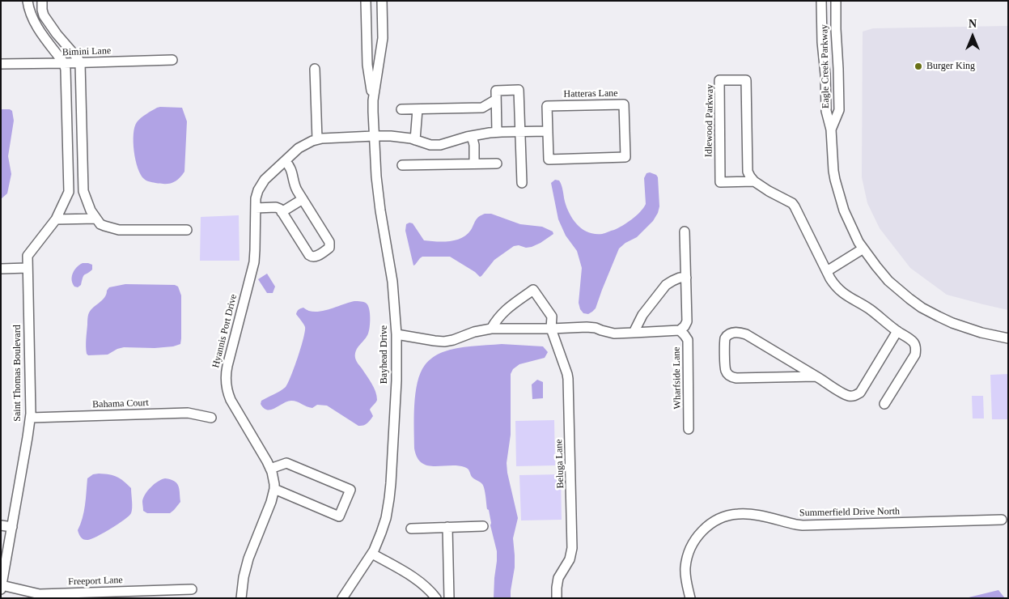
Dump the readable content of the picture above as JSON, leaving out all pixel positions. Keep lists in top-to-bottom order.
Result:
{
  "streets": {
    "street": [
      "Bimini Lane",
      "Eagle Creek Parkway",
      "Hatteras Lane",
      "Idlewood Parkway",
      "Hyannis Port Drive",
      "Bayhead Drive",
      "Saint Thomas Boulevard",
      "Wharfside Lane",
      "Bahama Court",
      "Beluga Lane",
      "Summerfield Drive North",
      "Freeport Lane"
    ]
  },
  "crossings": [
    ["Bimini Lane", "Saint Thomas Boulevard"],
    ["Hyannis Port Drive", "Bayhead Drive"],
    ["Saint Thomas Boulevard", "Bahama Court"],
    ["Saint Thomas Boulevard", "Freeport Lane"]
  ],
  "places": ["Burger King"],
  "north": "top"
}
